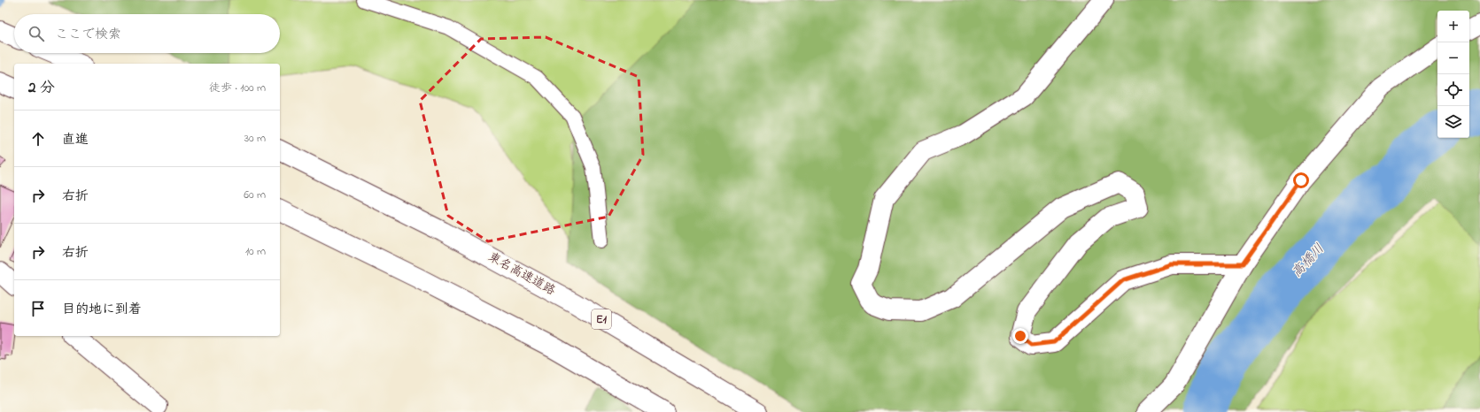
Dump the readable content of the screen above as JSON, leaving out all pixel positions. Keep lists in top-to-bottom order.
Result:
{
  "streets": {
    "main road": ["東名高速道路", "E1"]
  },
  "water": ["高橋川"],
  "page": {
    "map_buttons": ["+", "−"],
    "search": "ここで検索",
    "heading": ["2 分", "徒歩 · 100 m"],
    "list": [
      ["直進", "30 m"],
      ["右折", "60 m"],
      ["右折", "10 m"],
      "目的地に到着"
    ]
  }
}
